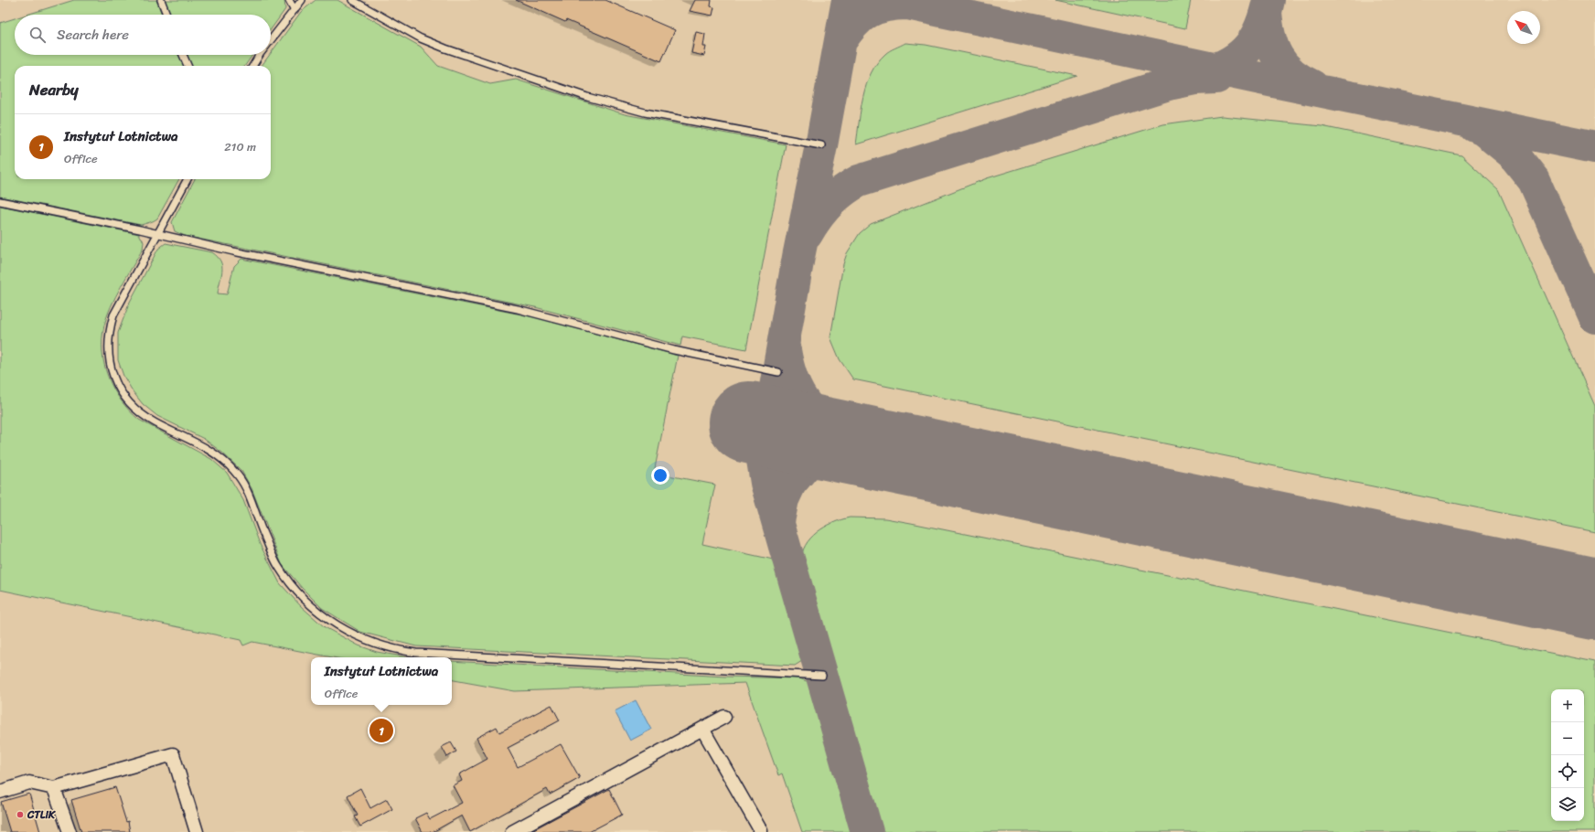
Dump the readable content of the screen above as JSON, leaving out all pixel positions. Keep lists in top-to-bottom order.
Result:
{
  "places": ["CTLiK"],
  "north": "top left",
  "page": {
    "search": "Search here",
    "heading": "Nearby",
    "list": [
      {
        "mark": "1",
        "name": "Instytut Lotnictwa",
        "note": "Office",
        "value": "210 m"
      }
    ],
    "popup": ["Instytut Lotnictwa", "Office"],
    "map_buttons": ["+", "−"],
    "pins": "1"
  }
}
